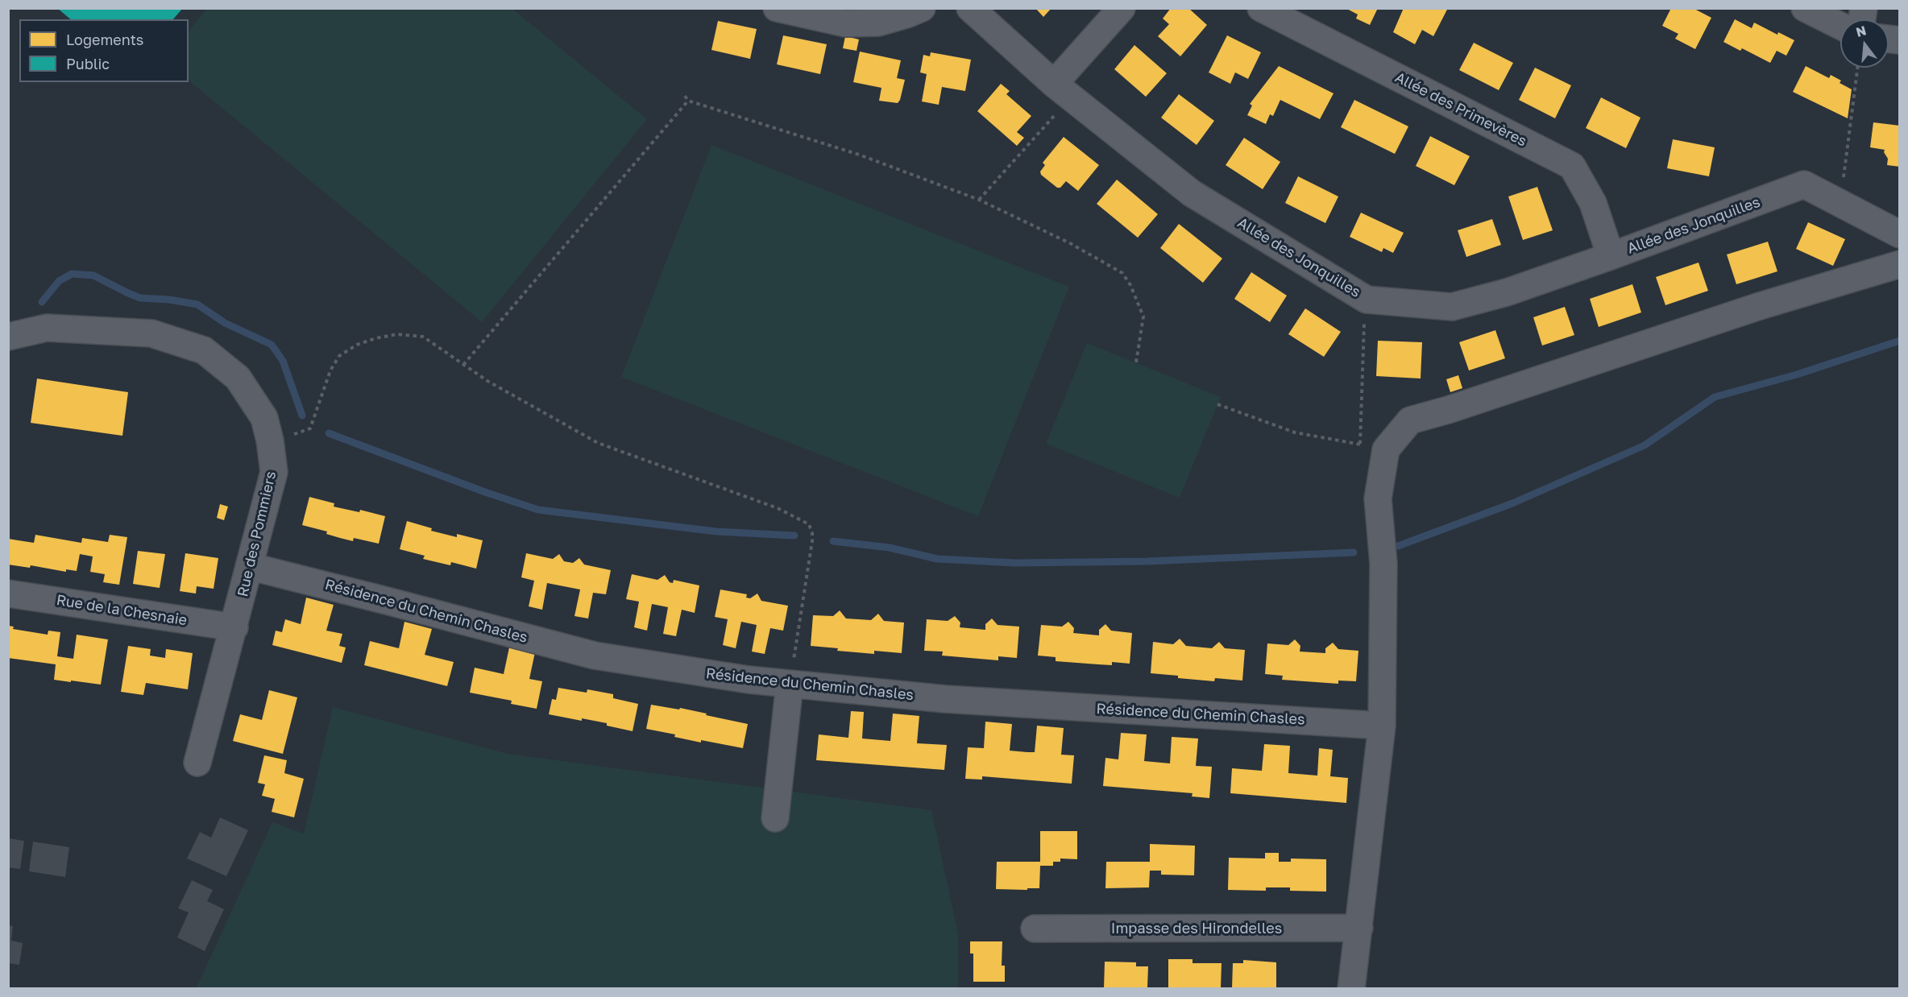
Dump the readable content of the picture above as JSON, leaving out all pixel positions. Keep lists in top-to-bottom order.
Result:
{
  "streets": {
    "street": [
      "Allée des Primevères",
      "Allée des Jonquilles",
      "Rue des Pommiers",
      "Rue de la Chesnaie",
      "Résidence du Chemin Chasles",
      "Impasse des Hirondelles"
    ]
  },
  "crossings": [
    ["Allée des Primevères", "Allée des Jonquilles"],
    ["Rue des Pommiers", "Rue de la Chesnaie"],
    ["Rue des Pommiers", "Résidence du Chemin Chasles"]
  ],
  "legend": ["Logements", "Public"],
  "north": "top"
}
